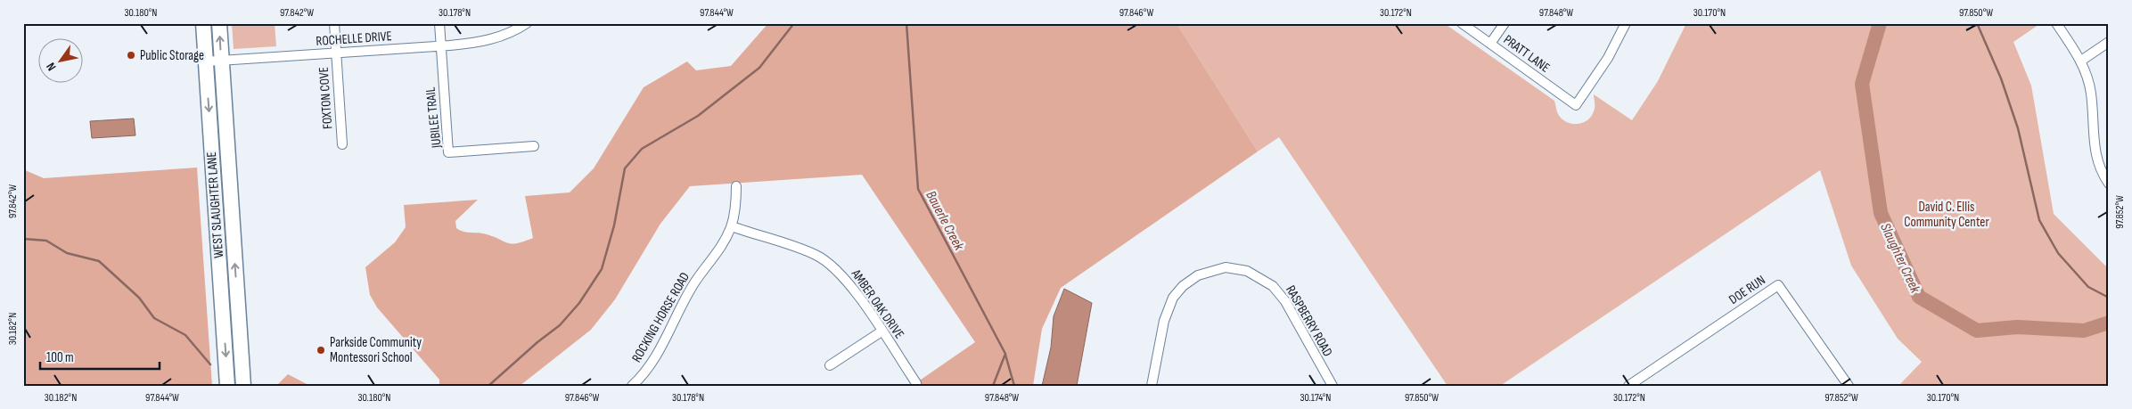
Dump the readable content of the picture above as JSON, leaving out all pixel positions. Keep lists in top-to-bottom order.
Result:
{
  "streets": {
    "main road": ["WEST SLAUGHTER LANE"],
    "street": [
      "ROCHELLE DRIVE",
      "PRATT LANE",
      "FOXTON COVE",
      "JUBILEE TRAIL",
      "DOE RUN",
      "AMBER OAK DRIVE",
      "ROCKING HORSE ROAD",
      "RASPBERRY ROAD"
    ]
  },
  "crossings": [
    ["ROCHELLE DRIVE", "FOXTON COVE"],
    ["ROCHELLE DRIVE", "JUBILEE TRAIL"],
    ["ROCHELLE DRIVE", "WEST SLAUGHTER LANE"],
    ["AMBER OAK DRIVE", "ROCKING HORSE ROAD"]
  ],
  "water": ["Bauerle Creek", "Slaughter Creek"],
  "parks": ["David C. Ellis Community Center"],
  "places": ["Public Storage", "Parkside Community Montessori School"],
  "scale_bar": "100 m",
  "north": "bottom left",
  "coordinates": [
    "30.180°N",
    "97.842°W",
    "30.178°N",
    "97.844°W",
    "97.846°W",
    "30.172°N",
    "97.848°W",
    "30.170°N",
    "97.850°W",
    "97.852°W",
    "30.182°N",
    "30.174°N"
  ]
}
